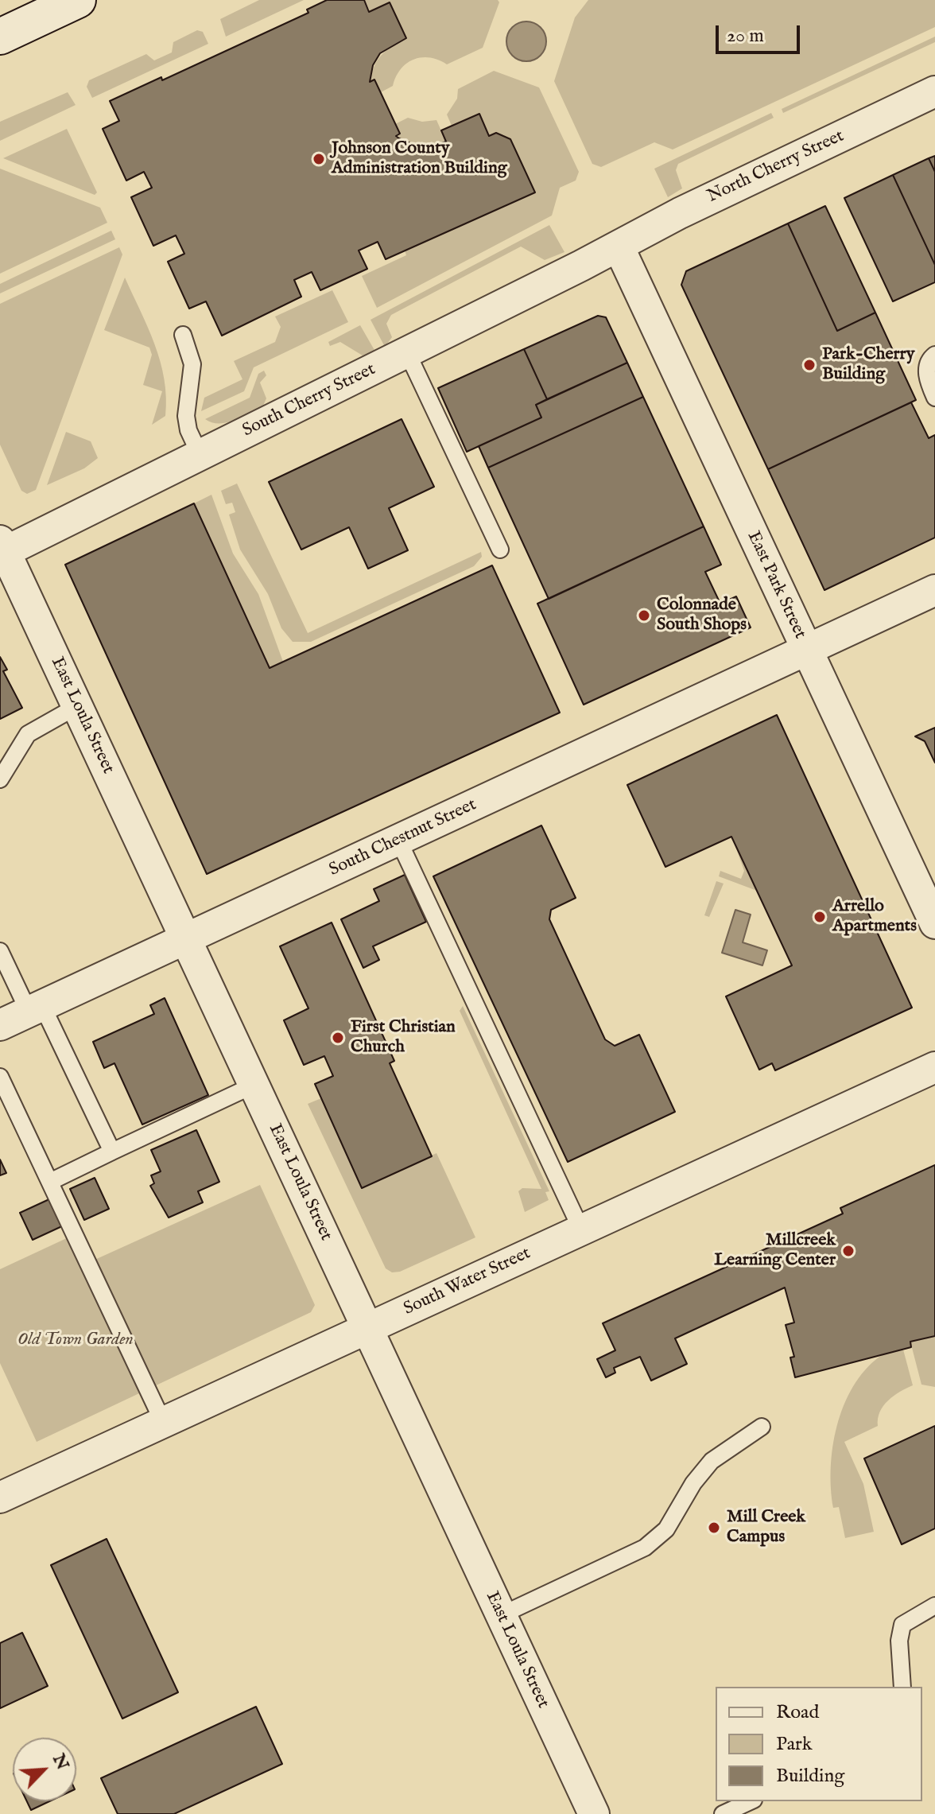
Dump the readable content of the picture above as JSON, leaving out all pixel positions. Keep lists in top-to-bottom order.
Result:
{
  "streets": {
    "street": [
      "North Cherry Street",
      "South Cherry Street",
      "East Park Street",
      "East Loula Street",
      "South Chestnut Street",
      "South Water Street"
    ]
  },
  "crossings": [
    ["North Cherry Street", "South Cherry Street"],
    ["North Cherry Street", "East Park Street"],
    ["South Cherry Street", "East Park Street"],
    ["South Cherry Street", "East Loula Street"],
    ["East Park Street", "South Chestnut Street"],
    ["East Loula Street", "South Chestnut Street"],
    ["East Loula Street", "South Water Street"]
  ],
  "parks": ["Old Town Garden"],
  "places": [
    "Johnson County Administration Building",
    "Park-Cherry Building",
    "Colonnade South Shops",
    "Arrello Apartments",
    "First Christian Church",
    "Millcreek Learning Center",
    "Mill Creek Campus"
  ],
  "legend": ["Road", "Park", "Building"],
  "scale_bar": "20 m",
  "north": "top right"
}
